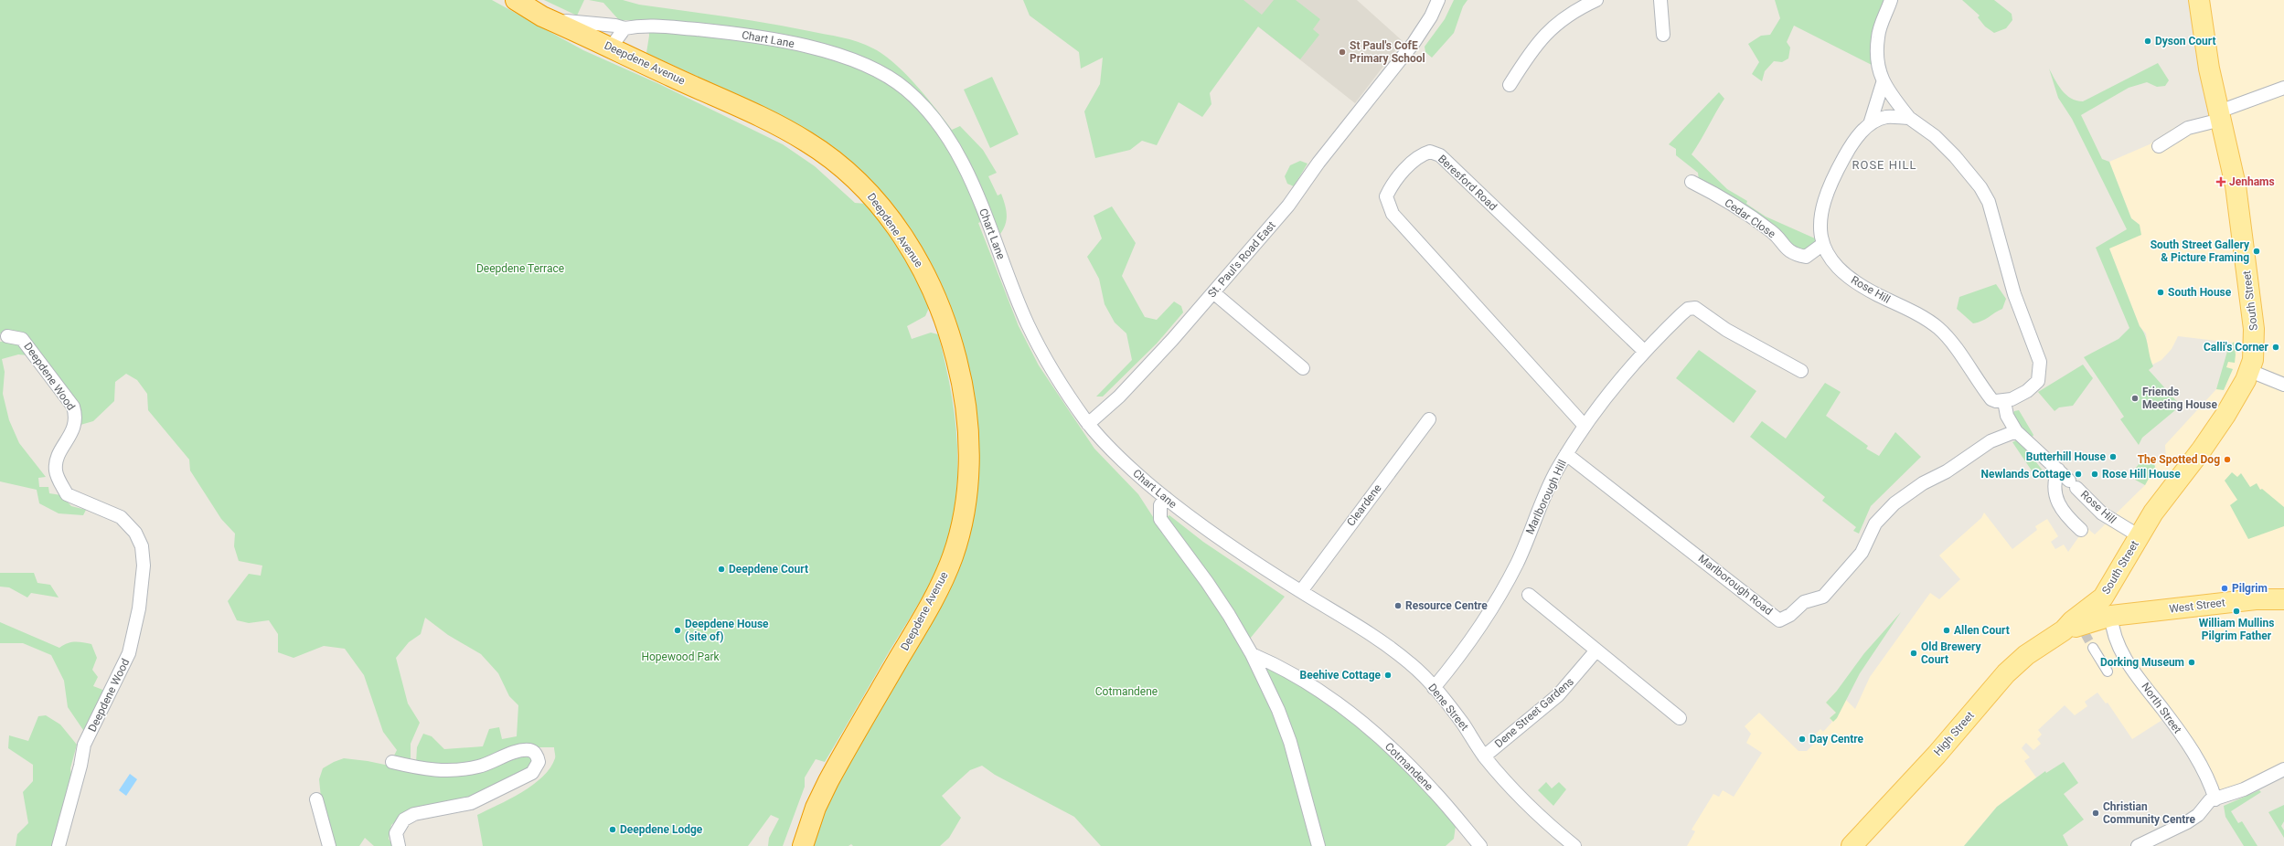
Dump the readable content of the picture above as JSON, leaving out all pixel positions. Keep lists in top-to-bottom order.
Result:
{
  "streets": {
    "highway": ["Deepdene Avenue"],
    "main road": ["South Street", "West Street", "High Street"],
    "street": [
      "Chart Lane",
      "Beresford Road",
      "Cedar Close",
      "St. Paul's Road East",
      "Rose Hill",
      "Deepdene Wood",
      "Marlborough Hill",
      "Cleardene",
      "Marlborough Road",
      "Dene Street",
      "North Street",
      "Dene Street Gardens",
      "Cotmandene"
    ]
  },
  "crossings": [
    ["Chart Lane", "Deepdene Avenue"],
    ["Chart Lane", "St. Paul's Road East"],
    ["Chart Lane", "Cleardene"],
    ["Chart Lane", "Dene Street"],
    ["Beresford Road", "Marlborough Hill"],
    ["Cedar Close", "Rose Hill"],
    ["Rose Hill", "South Street"],
    ["Rose Hill", "Marlborough Road"],
    ["South Street", "West Street"],
    ["South Street", "High Street"],
    ["Marlborough Hill", "Marlborough Road"],
    ["Marlborough Hill", "Dene Street"],
    ["Cleardene", "Dene Street"],
    ["West Street", "North Street"],
    ["West Street", "High Street"],
    ["Dene Street", "Dene Street Gardens"]
  ],
  "districts": ["ROSE HILL"],
  "parks": ["Deepdene Terrace", "Hopewood Park", "Cotmandene"],
  "places": {
    "other": [
      "Dyson Court",
      "St Paul's CofE Primary School",
      "South Street Gallery & Picture Framing",
      "South House",
      "Calli's Corner",
      "Friends Meeting House",
      "Butterhill House",
      "The Spotted Dog",
      "Newlands Cottage",
      "Rose Hill House",
      "Deepdene Court",
      "Pilgrim",
      "Resource Centre",
      "William Mullins Pilgrim Father",
      "Deepdene House (site of)",
      "Allen Court",
      "Old Brewery Court",
      "Dorking Museum",
      "Beehive Cottage",
      "Day Centre",
      "Christian Community Centre",
      "Deepdene Lodge"
    ],
    "health": ["Jenhams"]
  }
}
